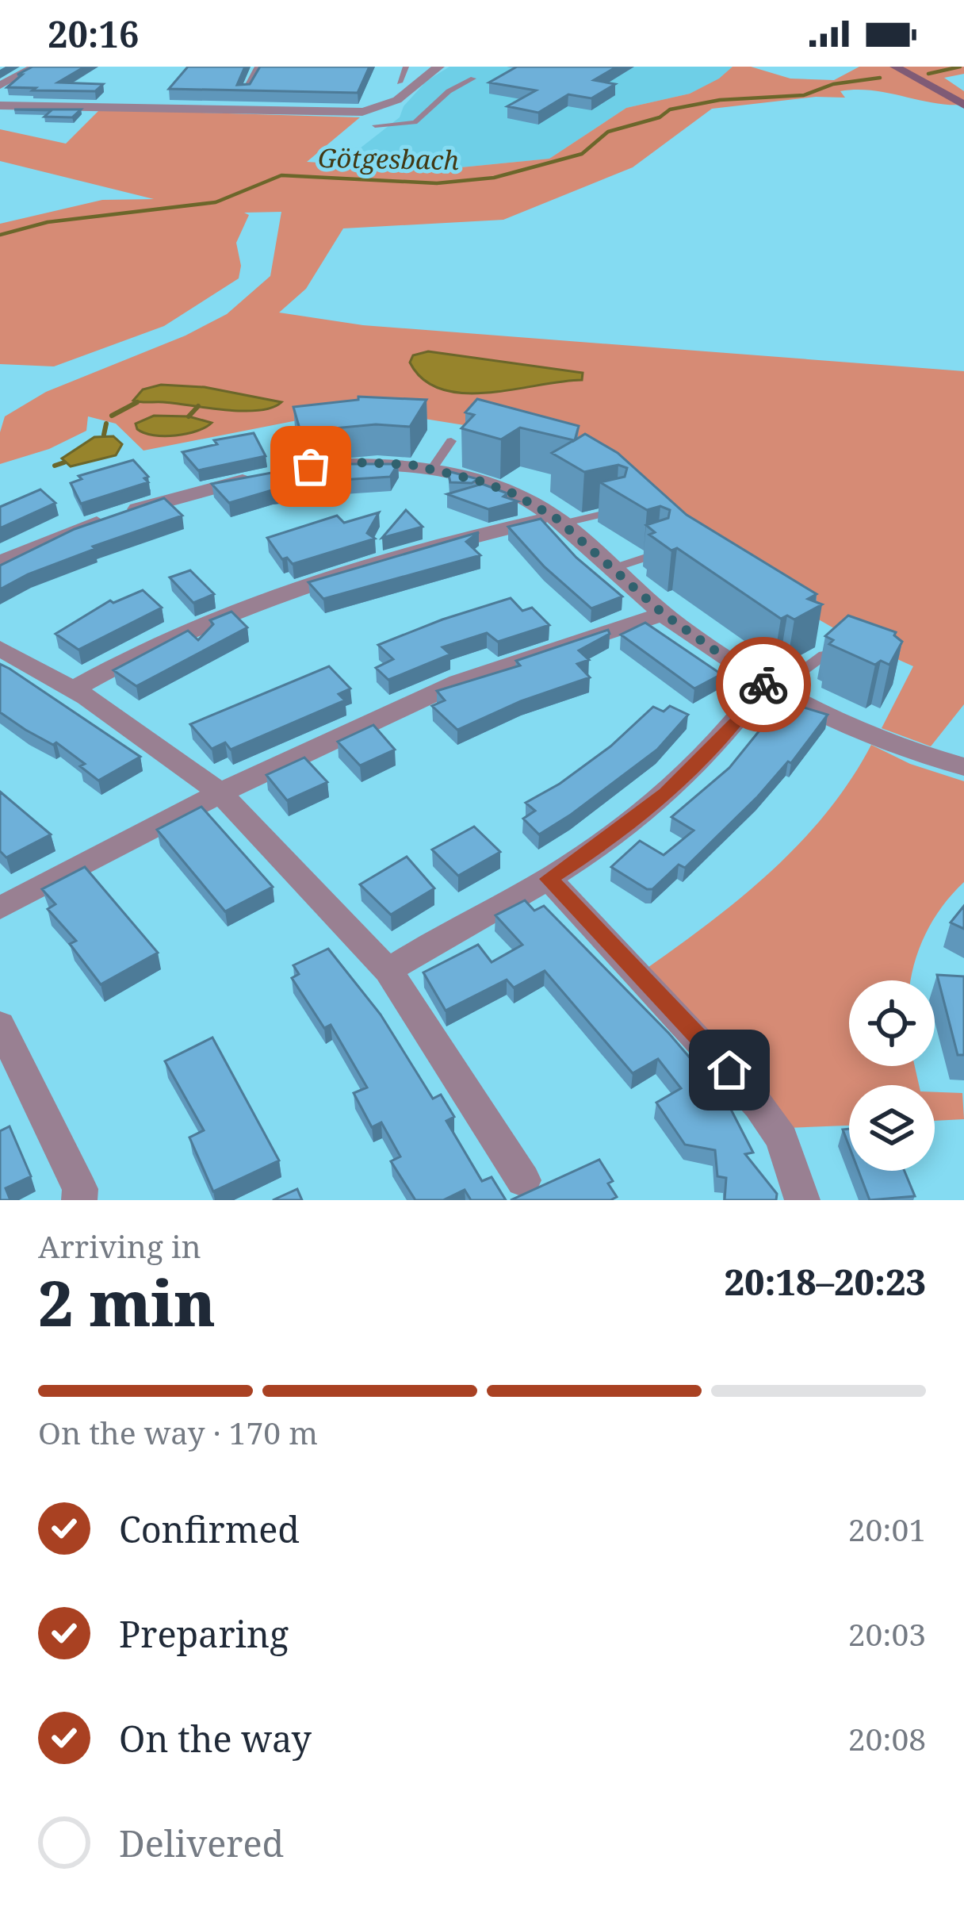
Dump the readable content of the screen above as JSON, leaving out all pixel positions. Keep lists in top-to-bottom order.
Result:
{
  "water": ["Götgesbach"],
  "page": {
    "status": "20:16",
    "heading": ["2 min", "Arriving in", "20:18–20:23"],
    "bar": "On the way · 170 m",
    "list": [
      ["Confirmed", "20:01"],
      ["Preparing", "20:03"],
      ["On the way", "20:08"],
      "Delivered"
    ]
  }
}
